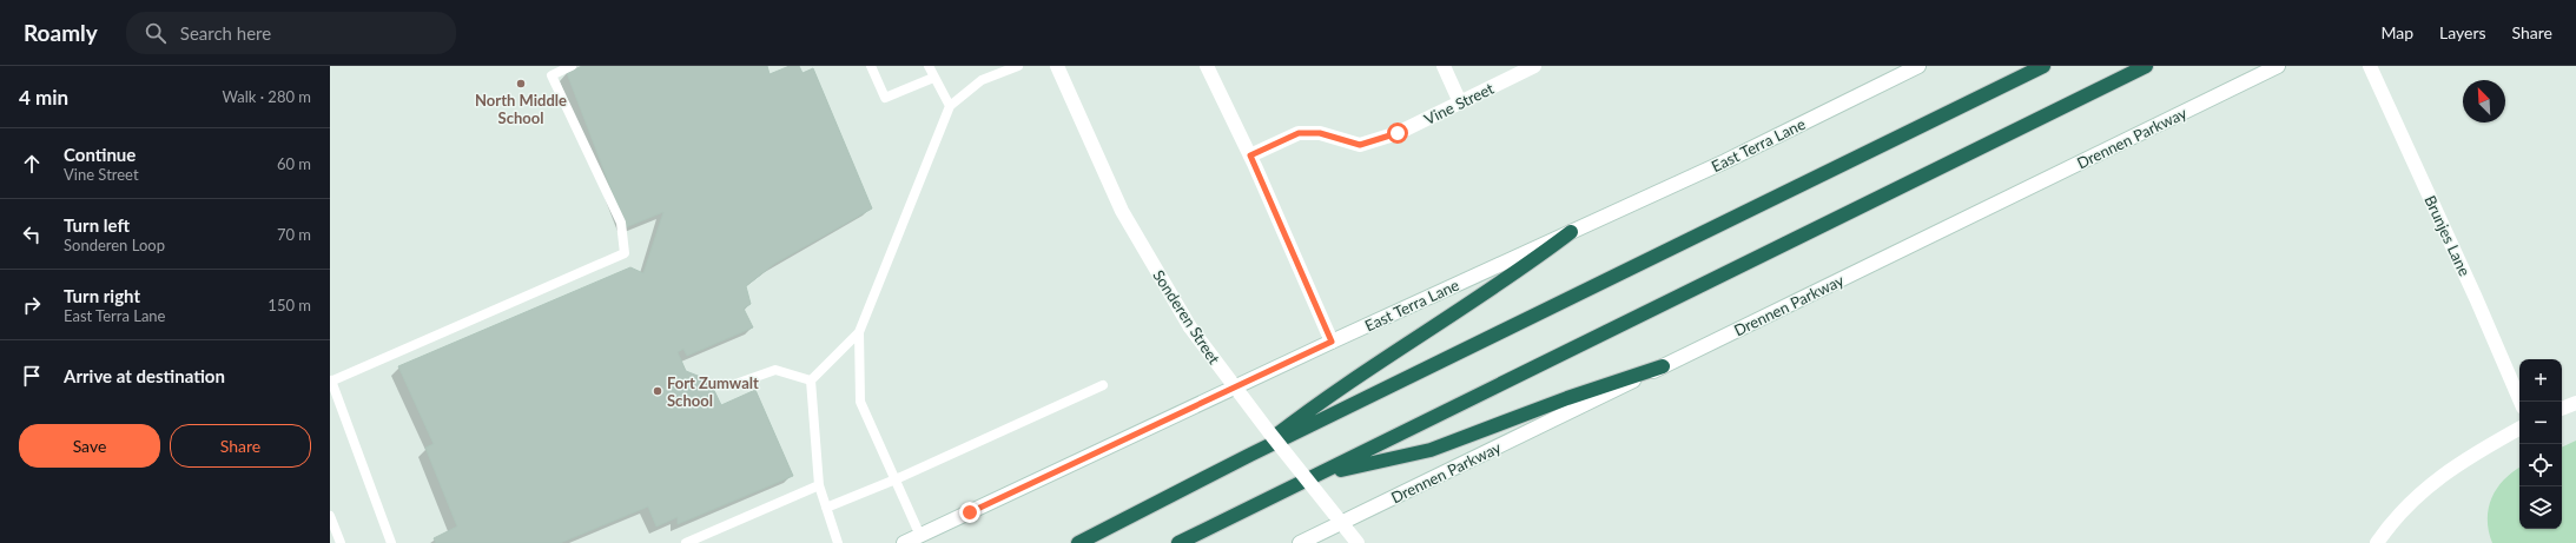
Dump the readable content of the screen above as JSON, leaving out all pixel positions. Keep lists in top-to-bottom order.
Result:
{
  "streets": {
    "main road": [
      "Vine Street",
      "Drennen Parkway",
      "East Terra Lane",
      "Brunjes Lane",
      "Sonderen Street"
    ]
  },
  "places": ["North Middle School", "Fort Zumwalt School"],
  "north": "top left",
  "page": {
    "header": "Roamly",
    "search": "Search here",
    "nav": ["Map", "Layers", "Share"],
    "heading": ["4 min", "Walk · 280 m"],
    "list": [
      ["Continue", "Vine Street", "60 m"],
      ["Turn left", "Sonderen Loop", "70 m"],
      ["Turn right", "East Terra Lane", "150 m"],
      "Arrive at destination"
    ],
    "map_buttons": ["+", "−"],
    "buttons": ["Save", "Share"]
  }
}
